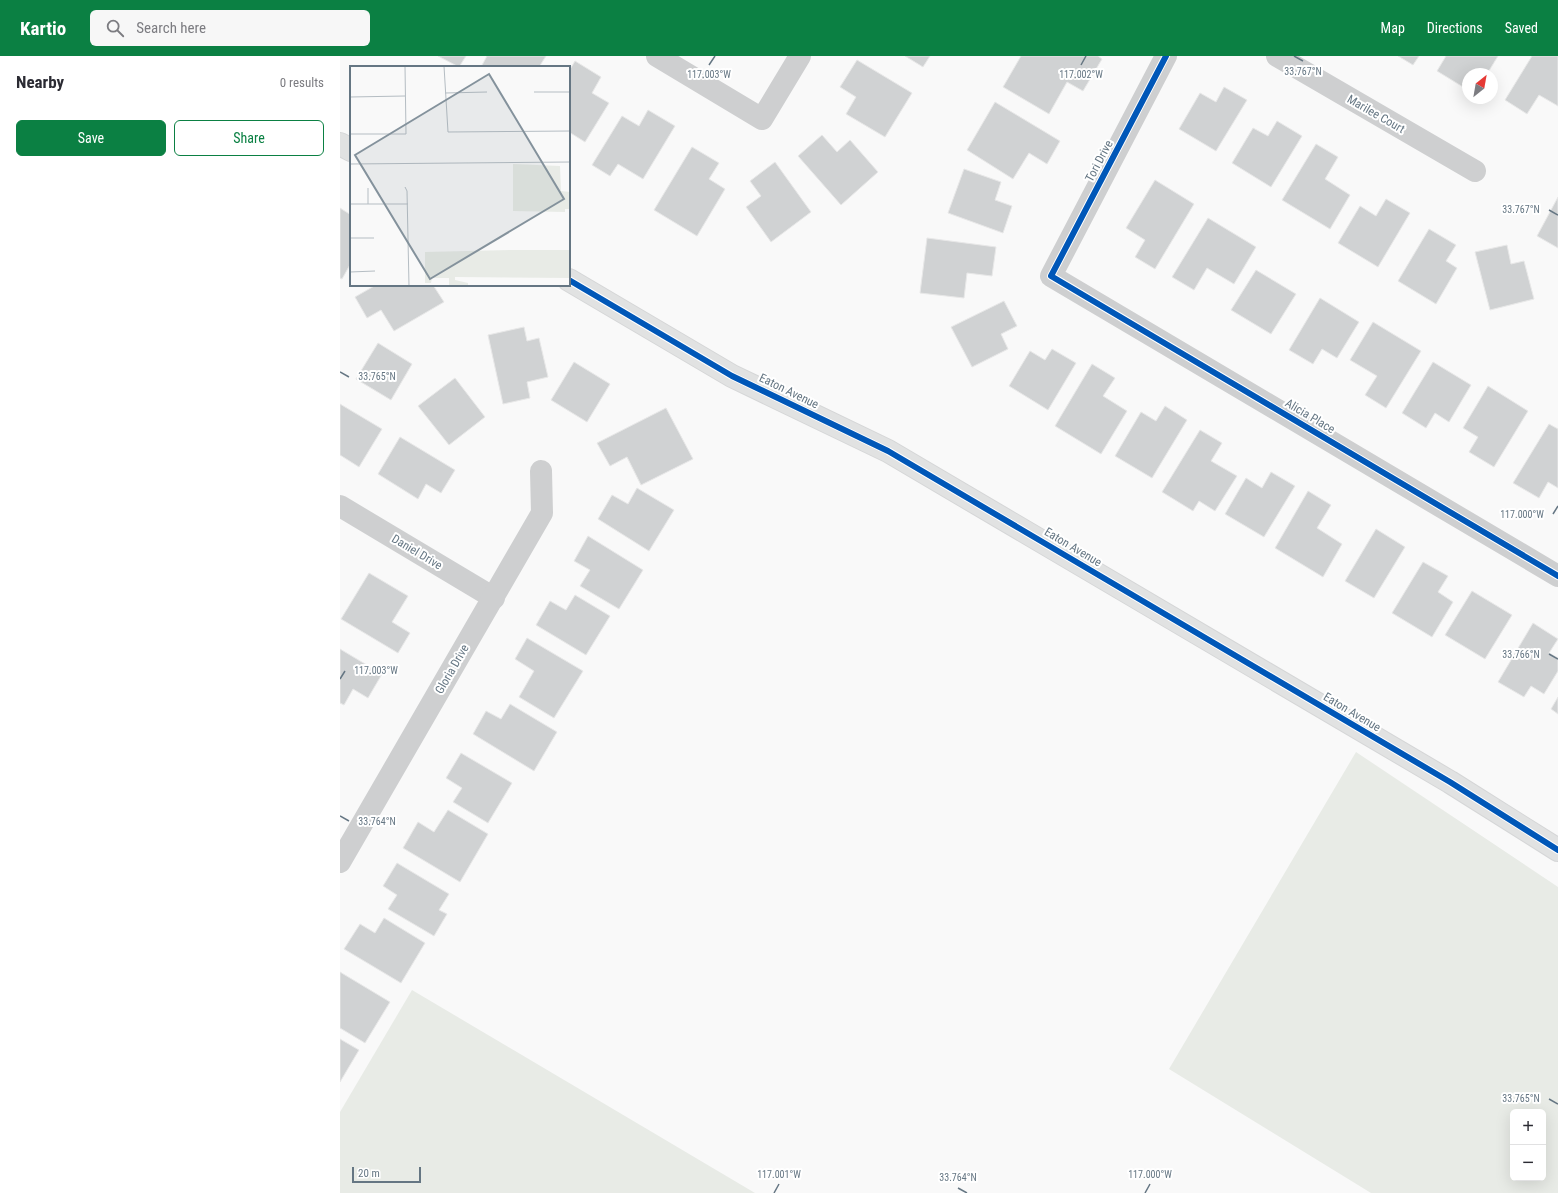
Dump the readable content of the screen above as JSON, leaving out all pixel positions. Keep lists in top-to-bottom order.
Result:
{
  "streets": {
    "street": [
      "Marilee Court",
      "Tori Drive",
      "Eaton Avenue",
      "Alicia Place",
      "Daniel Drive",
      "Gloria Drive"
    ]
  },
  "crossings": [
    ["Tori Drive", "Alicia Place"],
    ["Daniel Drive", "Gloria Drive"]
  ],
  "scale_bar": "20 m",
  "north": "top right",
  "page": {
    "header": "Kartio",
    "search": "Search here",
    "nav": ["Map", "Directions", "Saved"],
    "heading": ["Nearby", "0 results"],
    "buttons": ["Save", "Share"],
    "map_buttons": ["+", "−"],
    "scale": "20 m"
  },
  "coordinates": [
    "33.767°N",
    "117.003°W",
    "117.002°W",
    "33.765°N",
    "117.000°W",
    "33.766°N",
    "33.764°N",
    "117.001°W"
  ]
}
